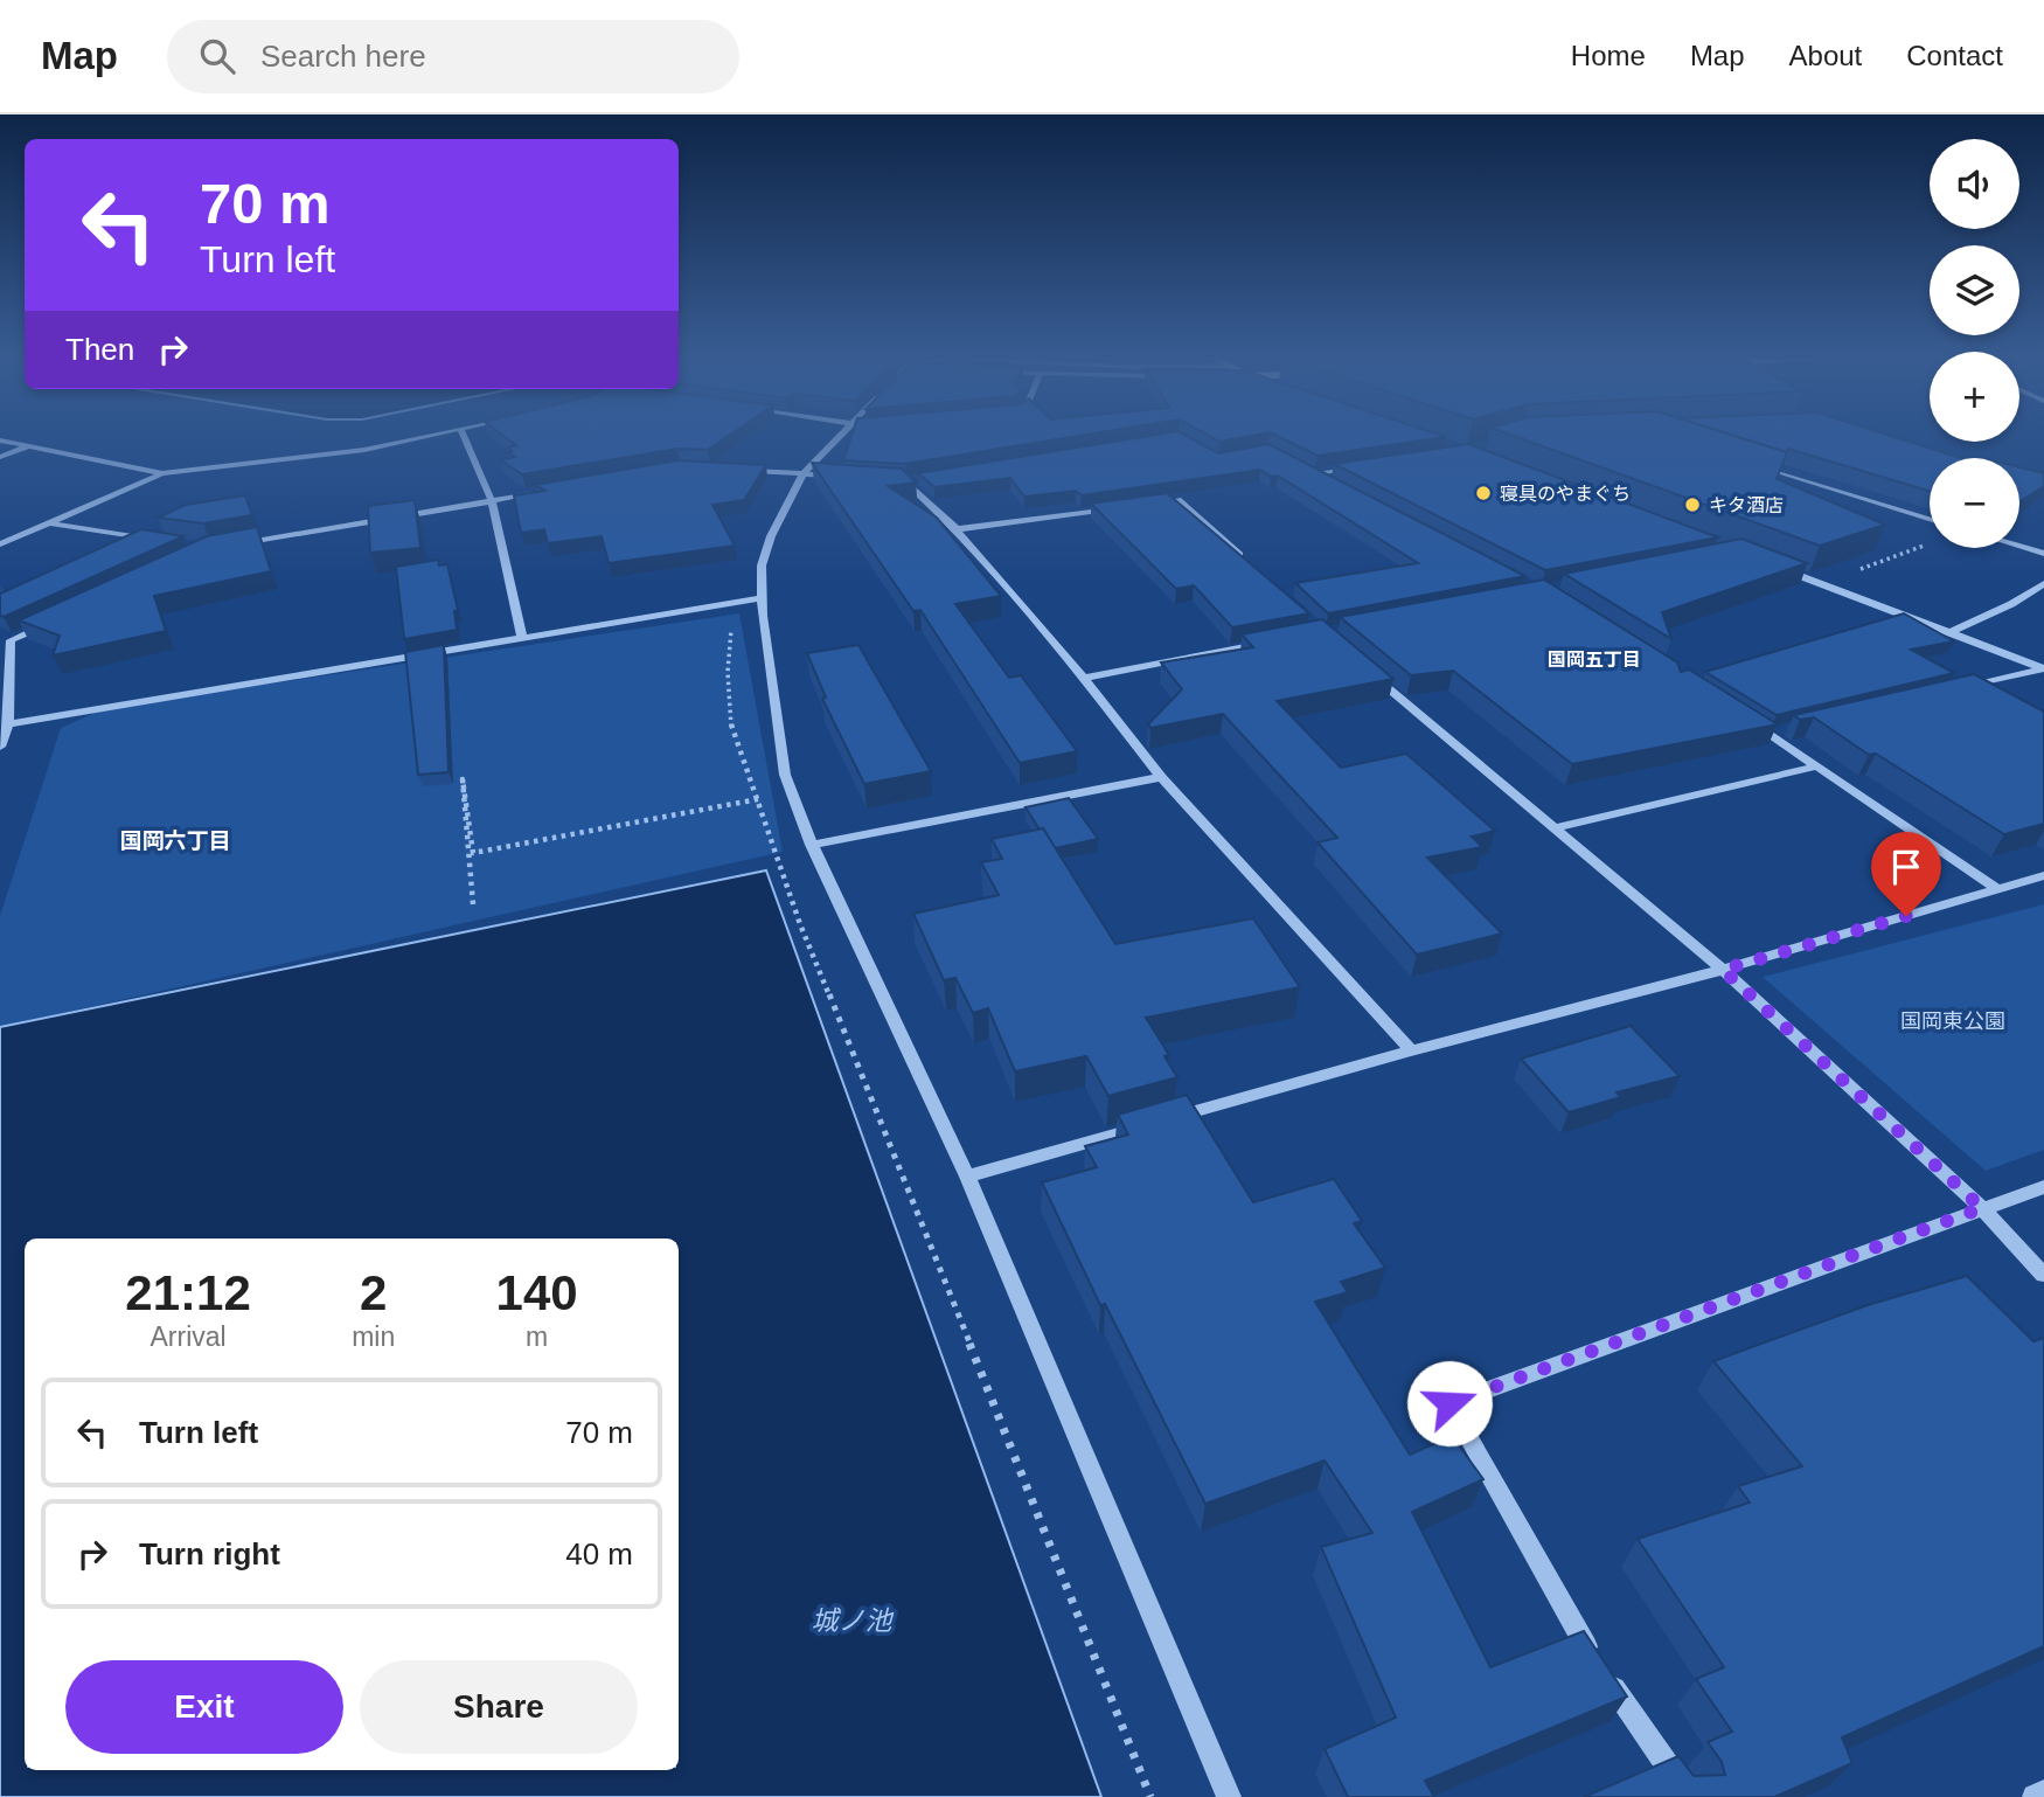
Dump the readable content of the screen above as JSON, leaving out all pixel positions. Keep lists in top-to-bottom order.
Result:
{
  "districts": ["国岡五丁目", "国岡六丁目"],
  "water": ["城ノ池"],
  "parks": ["国岡東公園"],
  "places": ["寝具のやまぐち", "キタ酒店"],
  "page": {
    "header": "Map",
    "search": "Search here",
    "nav": [
      "Home",
      "Map",
      "About",
      "Contact"
    ],
    "map_buttons": ["+", "−"],
    "turn": ["70 m", "Turn left"],
    "then": "Then",
    "eta": [
      "21:12",
      "Arrival",
      "2",
      "min",
      "140",
      "m"
    ],
    "list": [
      {
        "name": "Turn left",
        "value": "70 m"
      },
      {
        "name": "Turn right",
        "value": "40 m"
      }
    ],
    "buttons": ["Exit", "Share"]
  }
}
